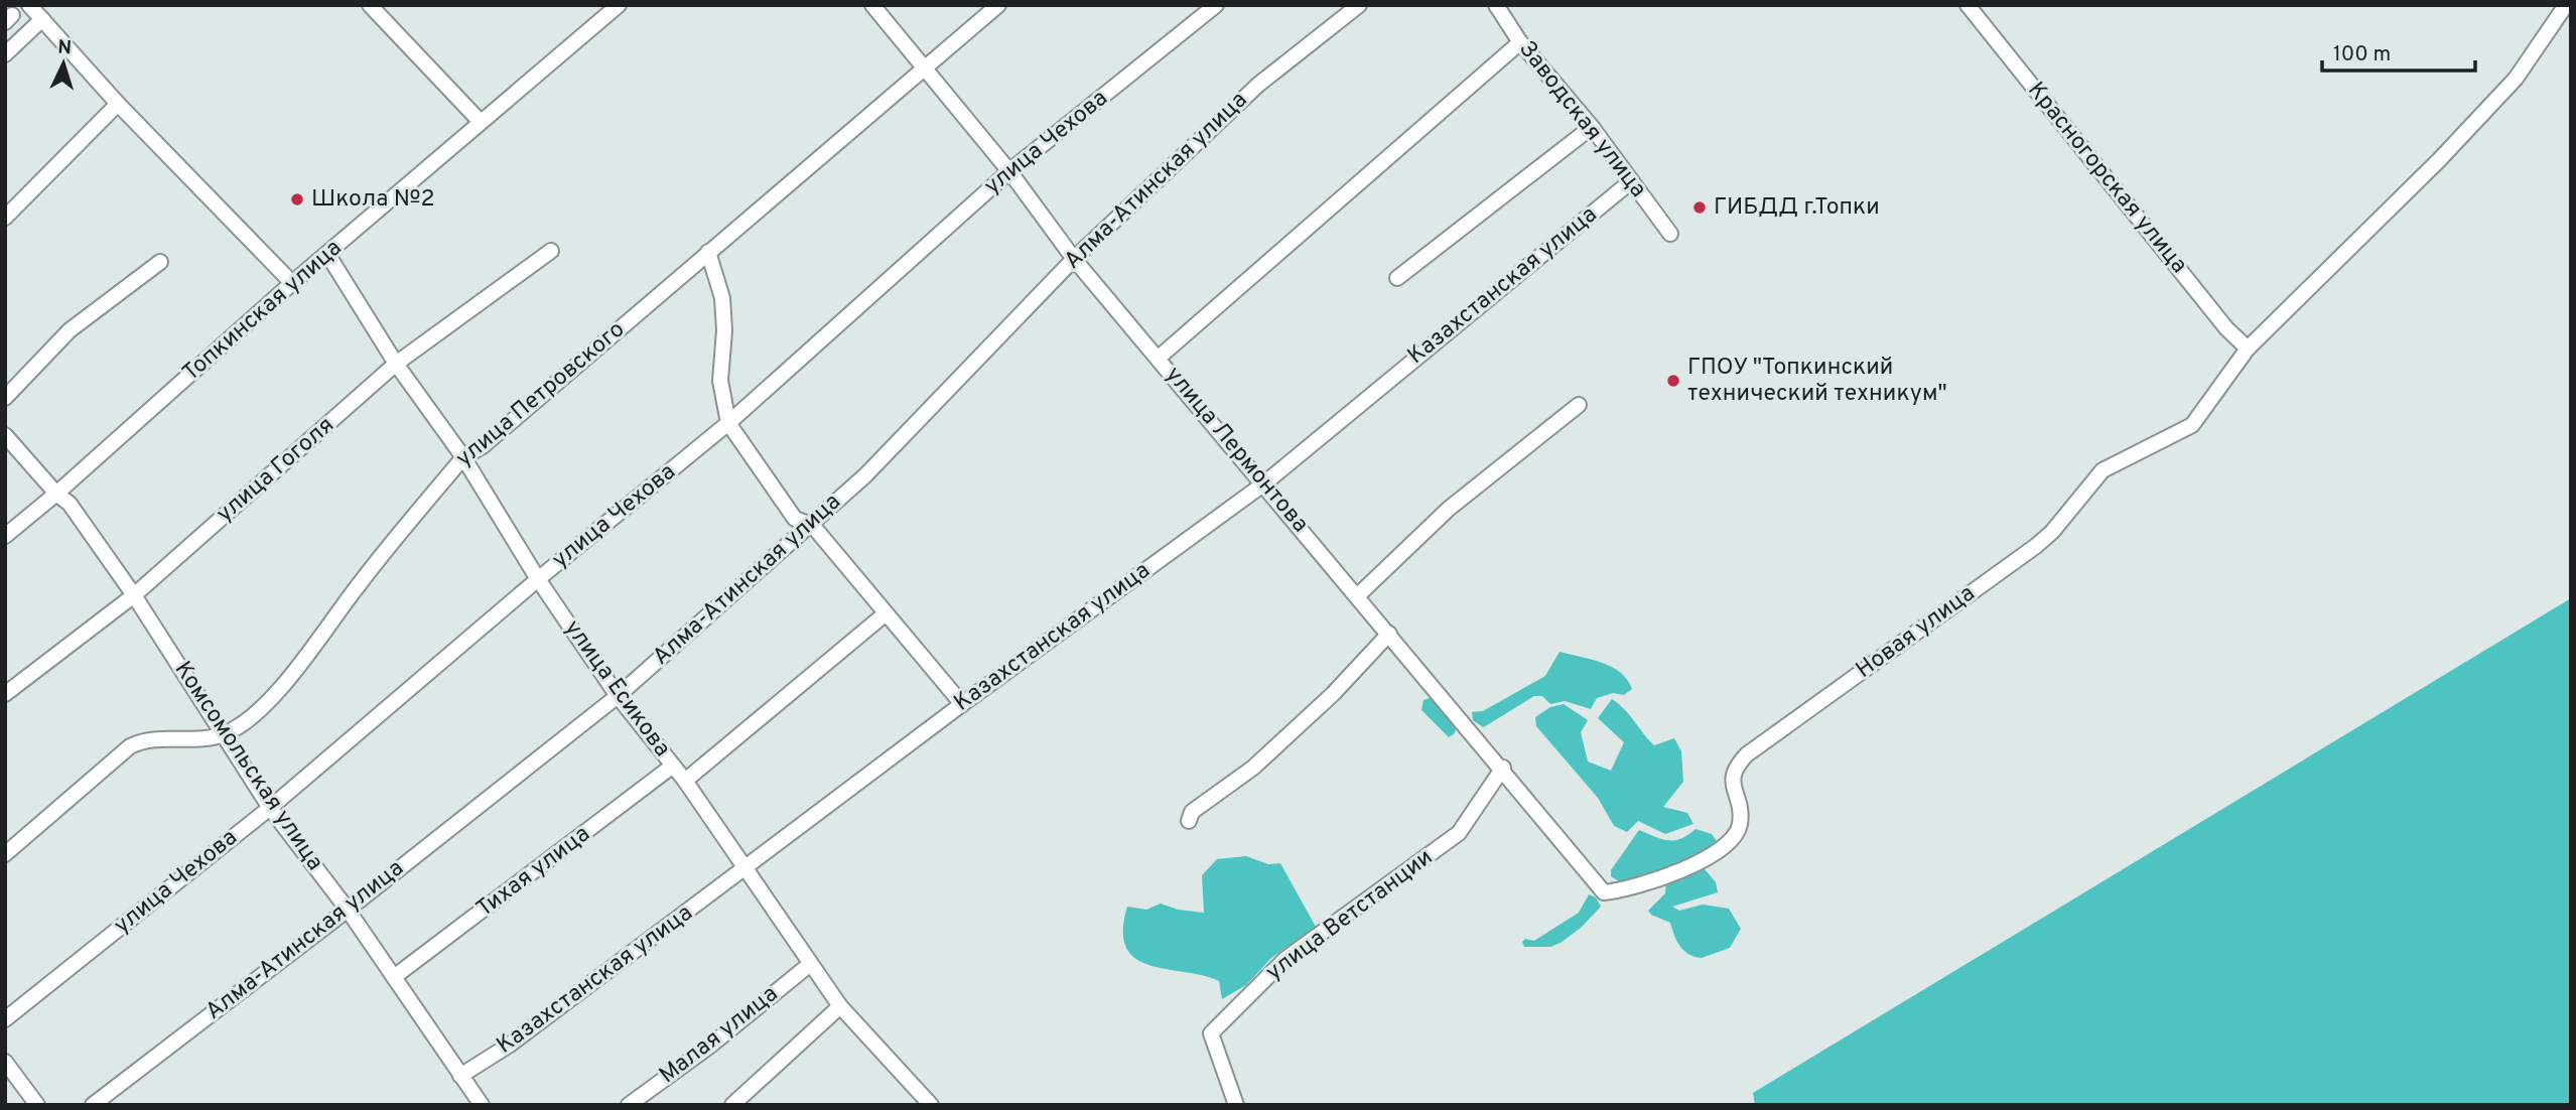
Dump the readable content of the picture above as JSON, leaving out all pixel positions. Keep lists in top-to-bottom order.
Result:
{
  "streets": {
    "street": [
      "Заводская улица",
      "улица Чехова",
      "Красногорская улица",
      "Алма-Атинская улица",
      "Казахстанская улица",
      "Топкинская улица",
      "улица Петровского",
      "улица Лермонтова",
      "улица Гоголя",
      "Новая улица",
      "улица Есикова",
      "Комсомольская улица",
      "Тихая улица",
      "улица Ветстанции",
      "Малая улица"
    ]
  },
  "crossings": [
    ["Заводская улица", "Казахстанская улица"],
    ["улица Чехова", "улица Лермонтова"],
    ["улица Чехова", "улица Есикова"],
    ["улица Чехова", "Комсомольская улица"],
    ["Красногорская улица", "Новая улица"],
    ["Алма-Атинская улица", "улица Лермонтова"],
    ["Алма-Атинская улица", "улица Есикова"],
    ["Алма-Атинская улица", "Комсомольская улица"],
    ["Казахстанская улица", "улица Лермонтова"],
    ["Казахстанская улица", "улица Есикова"],
    ["Казахстанская улица", "Комсомольская улица"],
    ["Топкинская улица", "улица Есикова"],
    ["Топкинская улица", "Комсомольская улица"],
    ["улица Петровского", "улица Лермонтова"],
    ["улица Петровского", "улица Есикова"],
    ["улица Петровского", "Комсомольская улица"],
    ["улица Лермонтова", "Новая улица"],
    ["улица Лермонтова", "улица Ветстанции"],
    ["улица Гоголя", "улица Есикова"],
    ["улица Гоголя", "Комсомольская улица"],
    ["улица Есикова", "Тихая улица"],
    ["улица Есикова", "Малая улица"],
    ["Комсомольская улица", "Тихая улица"]
  ],
  "places": ["Школа №2", "ГИБДД г.Топки", "ГПОУ \"Топкинский технический техникум\""],
  "scale_bar": "100 m",
  "north": "top"
}
